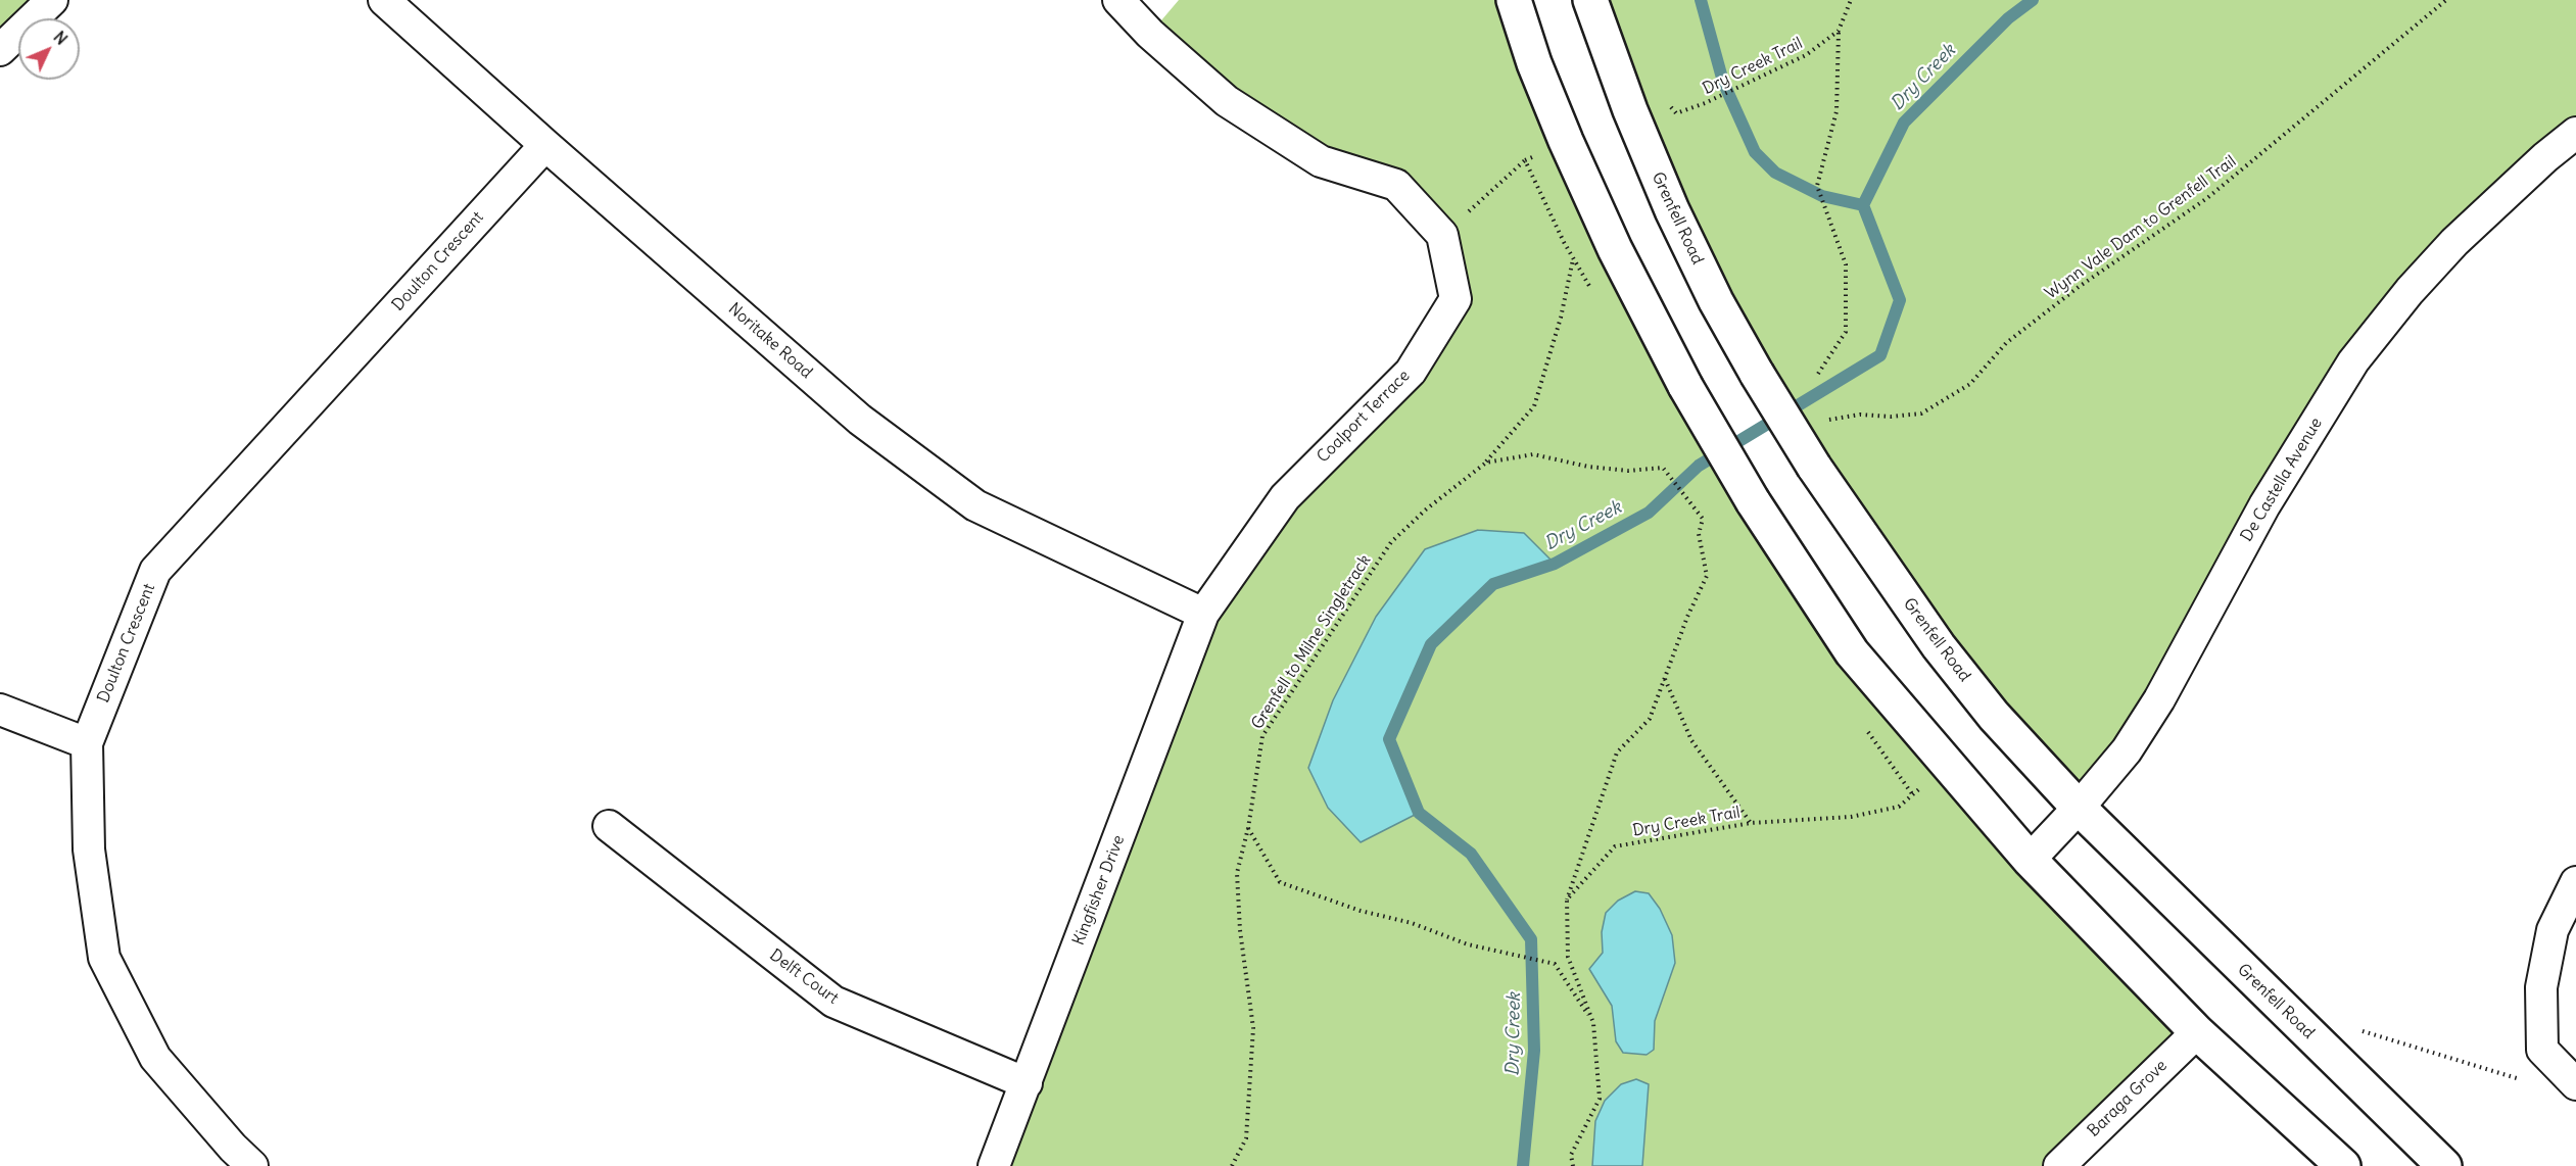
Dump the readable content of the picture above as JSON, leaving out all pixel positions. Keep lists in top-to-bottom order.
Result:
{
  "streets": {
    "main road": ["Grenfell Road"],
    "street": [
      "Doulton Crescent",
      "Noritake Road",
      "Coalport Terrace",
      "De Castella Avenue",
      "Kingfisher Drive",
      "Delft Court",
      "Baraga Grove"
    ],
    "path": ["Dry Creek Trail", "Wynn Vale Dam to Grenfell Trail", "Grenfell to Milne Singletrack"]
  },
  "crossings": [
    ["Grenfell Road", "De Castella Avenue"],
    ["Doulton Crescent", "Noritake Road"],
    ["Noritake Road", "Coalport Terrace"],
    ["Noritake Road", "Kingfisher Drive"],
    ["Coalport Terrace", "Kingfisher Drive"],
    ["Kingfisher Drive", "Delft Court"]
  ],
  "water": ["Dry Creek"],
  "north": "top right"
}
